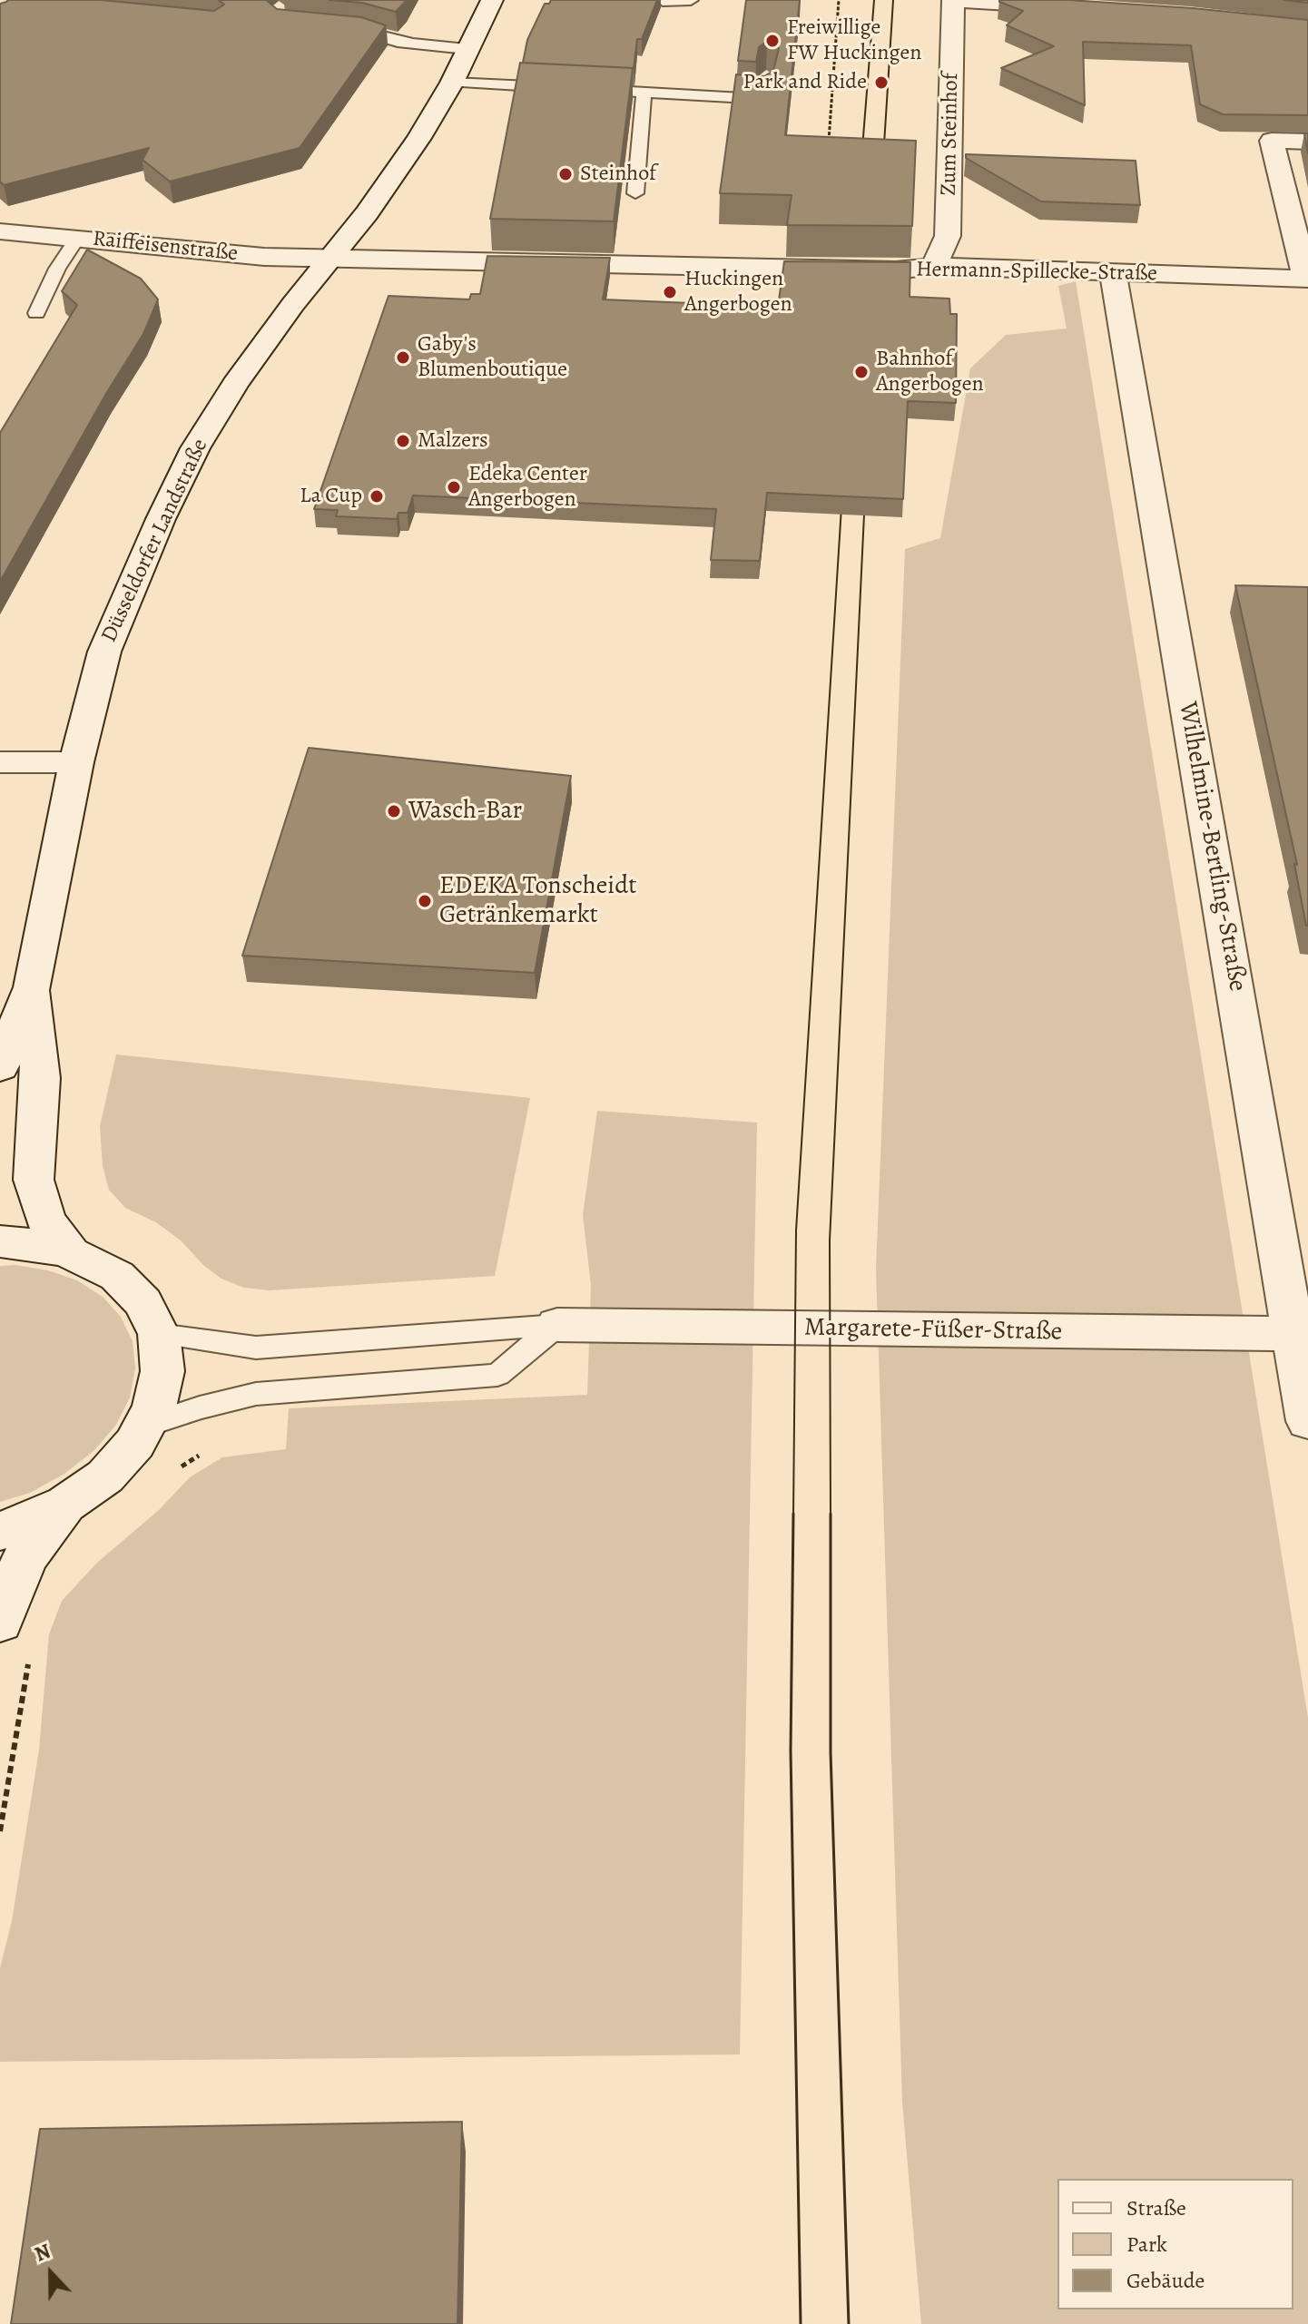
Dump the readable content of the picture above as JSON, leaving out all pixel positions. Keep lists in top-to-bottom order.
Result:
{
  "streets": {
    "street": [
      "Zum Steinhof",
      "Raiffeisenstraße",
      "Hermann-Spillecke-Straße",
      "Düsseldorfer Landstraße",
      "Wilhelmine-Bertling-Straße",
      "Margarete-Füßer-Straße"
    ]
  },
  "crossings": [
    ["Zum Steinhof", "Hermann-Spillecke-Straße"],
    ["Raiffeisenstraße", "Hermann-Spillecke-Straße"],
    ["Raiffeisenstraße", "Düsseldorfer Landstraße"],
    ["Hermann-Spillecke-Straße", "Düsseldorfer Landstraße"],
    ["Hermann-Spillecke-Straße", "Wilhelmine-Bertling-Straße"],
    ["Wilhelmine-Bertling-Straße", "Margarete-Füßer-Straße"]
  ],
  "places": [
    "Freiwillige FW Huckingen",
    "Park and Ride",
    "Steinhof",
    "Huckingen Angerbogen",
    "Gaby's Blumenboutique",
    "Bahnhof Angerbogen",
    "Malzers",
    "Edeka Center Angerbogen",
    "La Cup",
    "Wasch-Bar",
    "EDEKA Tonscheidt Getränkemarkt"
  ],
  "legend": ["Straße", "Park", "Gebäude"],
  "north": "top"
}
